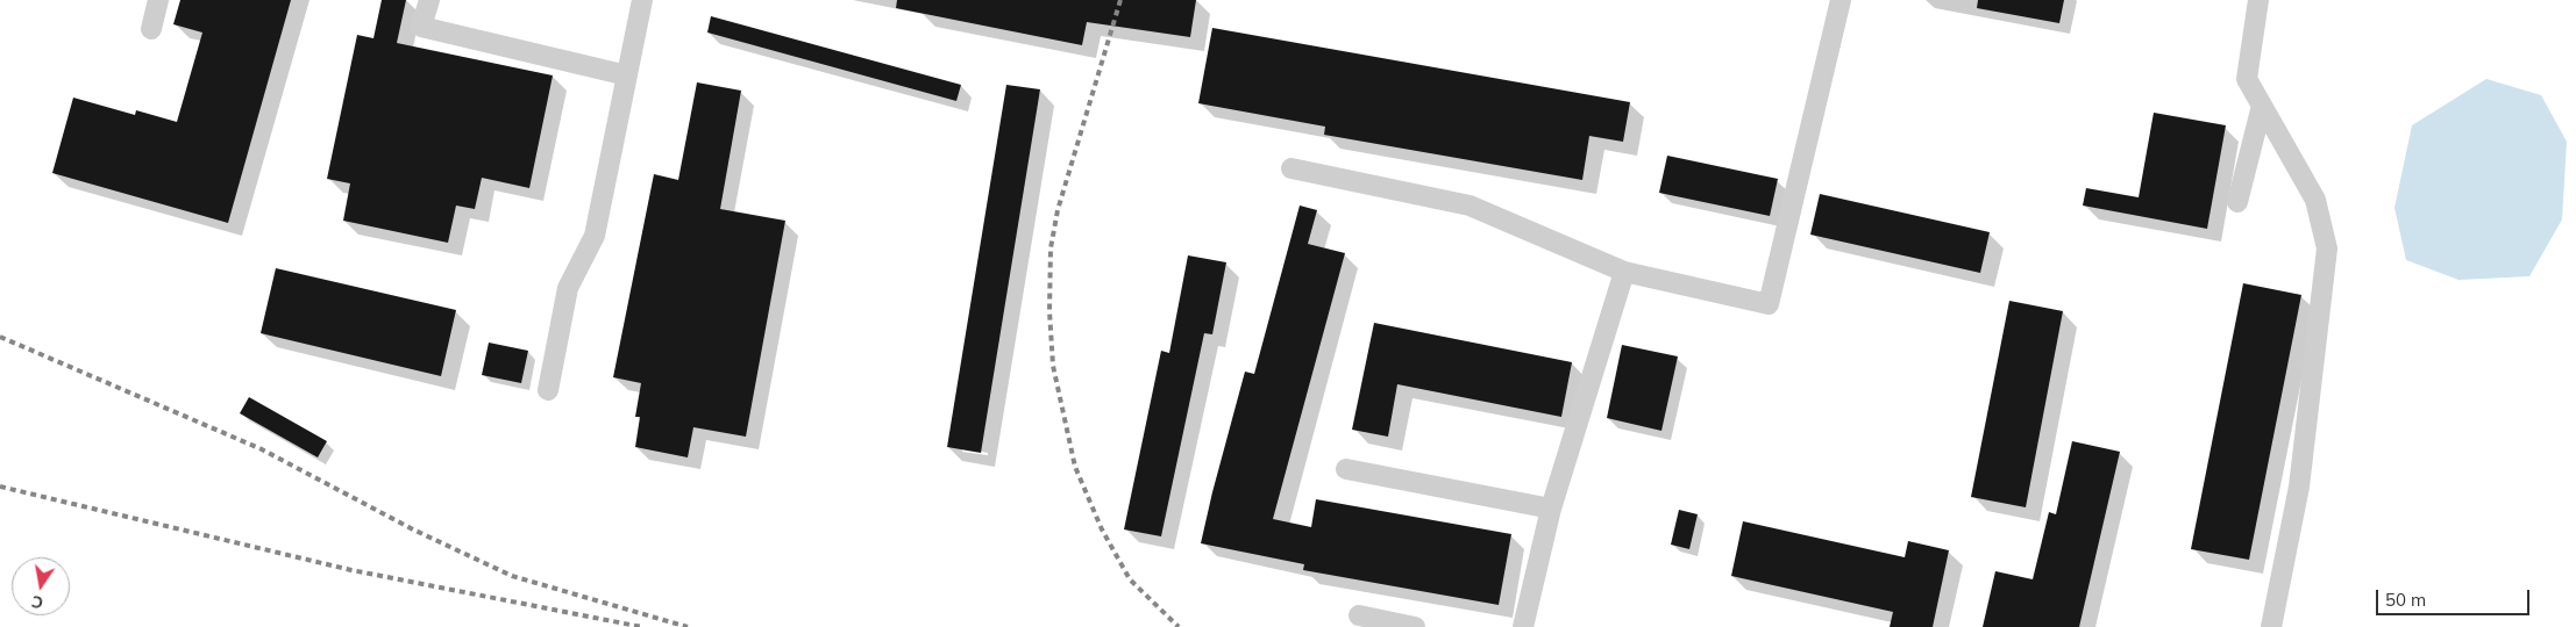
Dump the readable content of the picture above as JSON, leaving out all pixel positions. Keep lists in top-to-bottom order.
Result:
{
  "scale_bar": "50 m",
  "north": "bottom"
}
